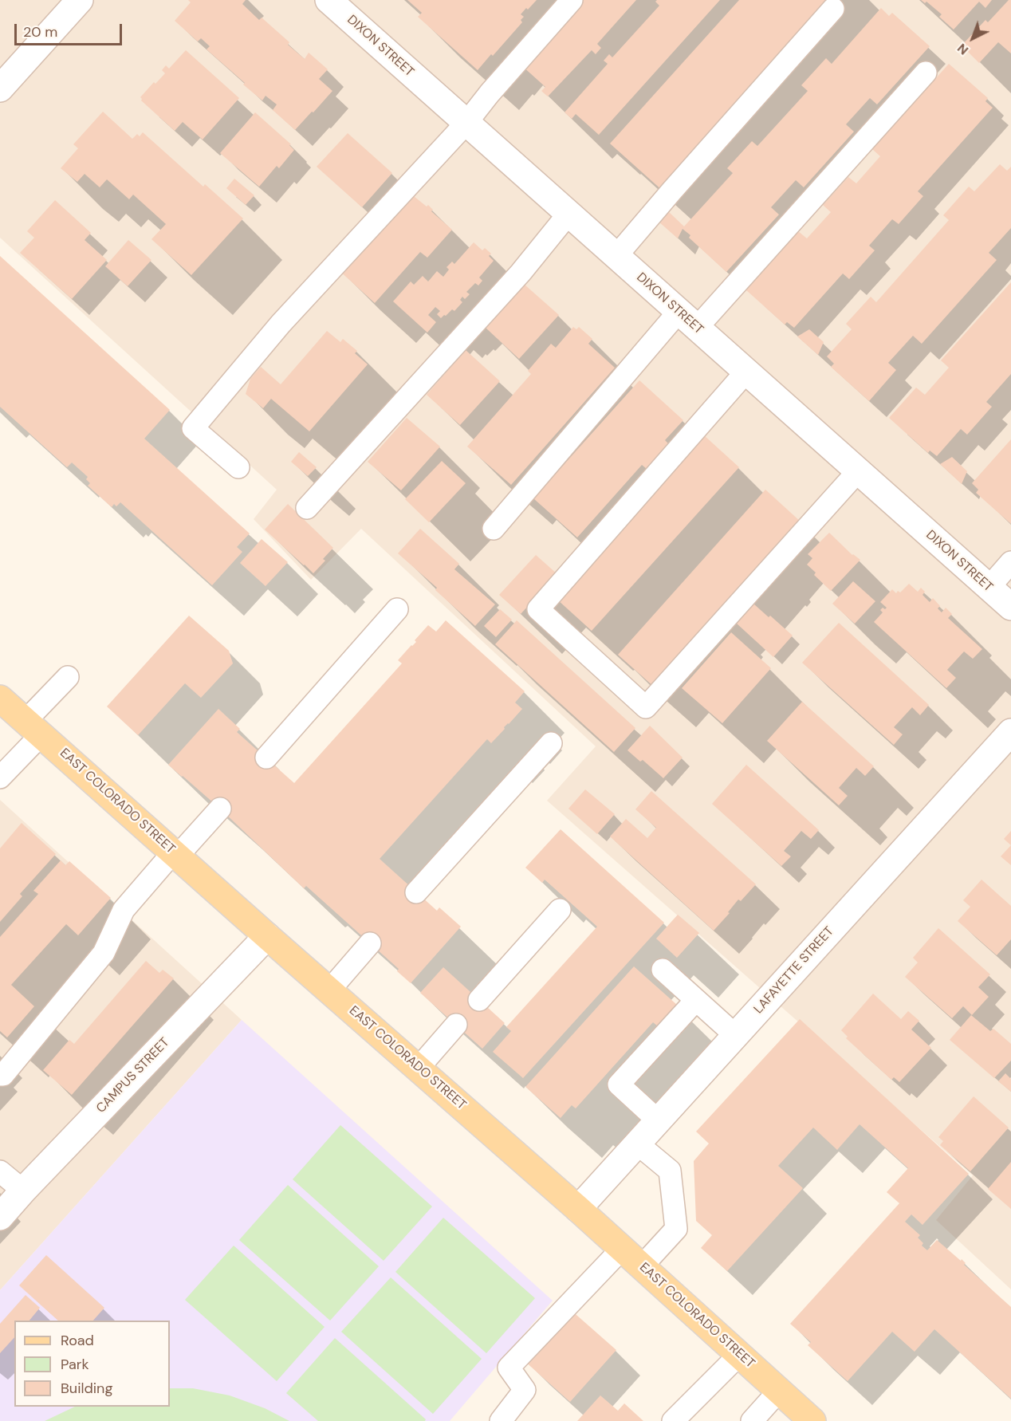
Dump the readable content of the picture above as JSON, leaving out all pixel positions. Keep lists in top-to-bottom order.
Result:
{
  "streets": {
    "main road": ["EAST COLORADO STREET"],
    "street": ["DIXON STREET", "LAFAYETTE STREET", "CAMPUS STREET"]
  },
  "crossings": [
    ["EAST COLORADO STREET", "LAFAYETTE STREET"],
    ["EAST COLORADO STREET", "CAMPUS STREET"]
  ],
  "legend": ["Road", "Park", "Building"],
  "scale_bar": "20 m",
  "north": "bottom left"
}
